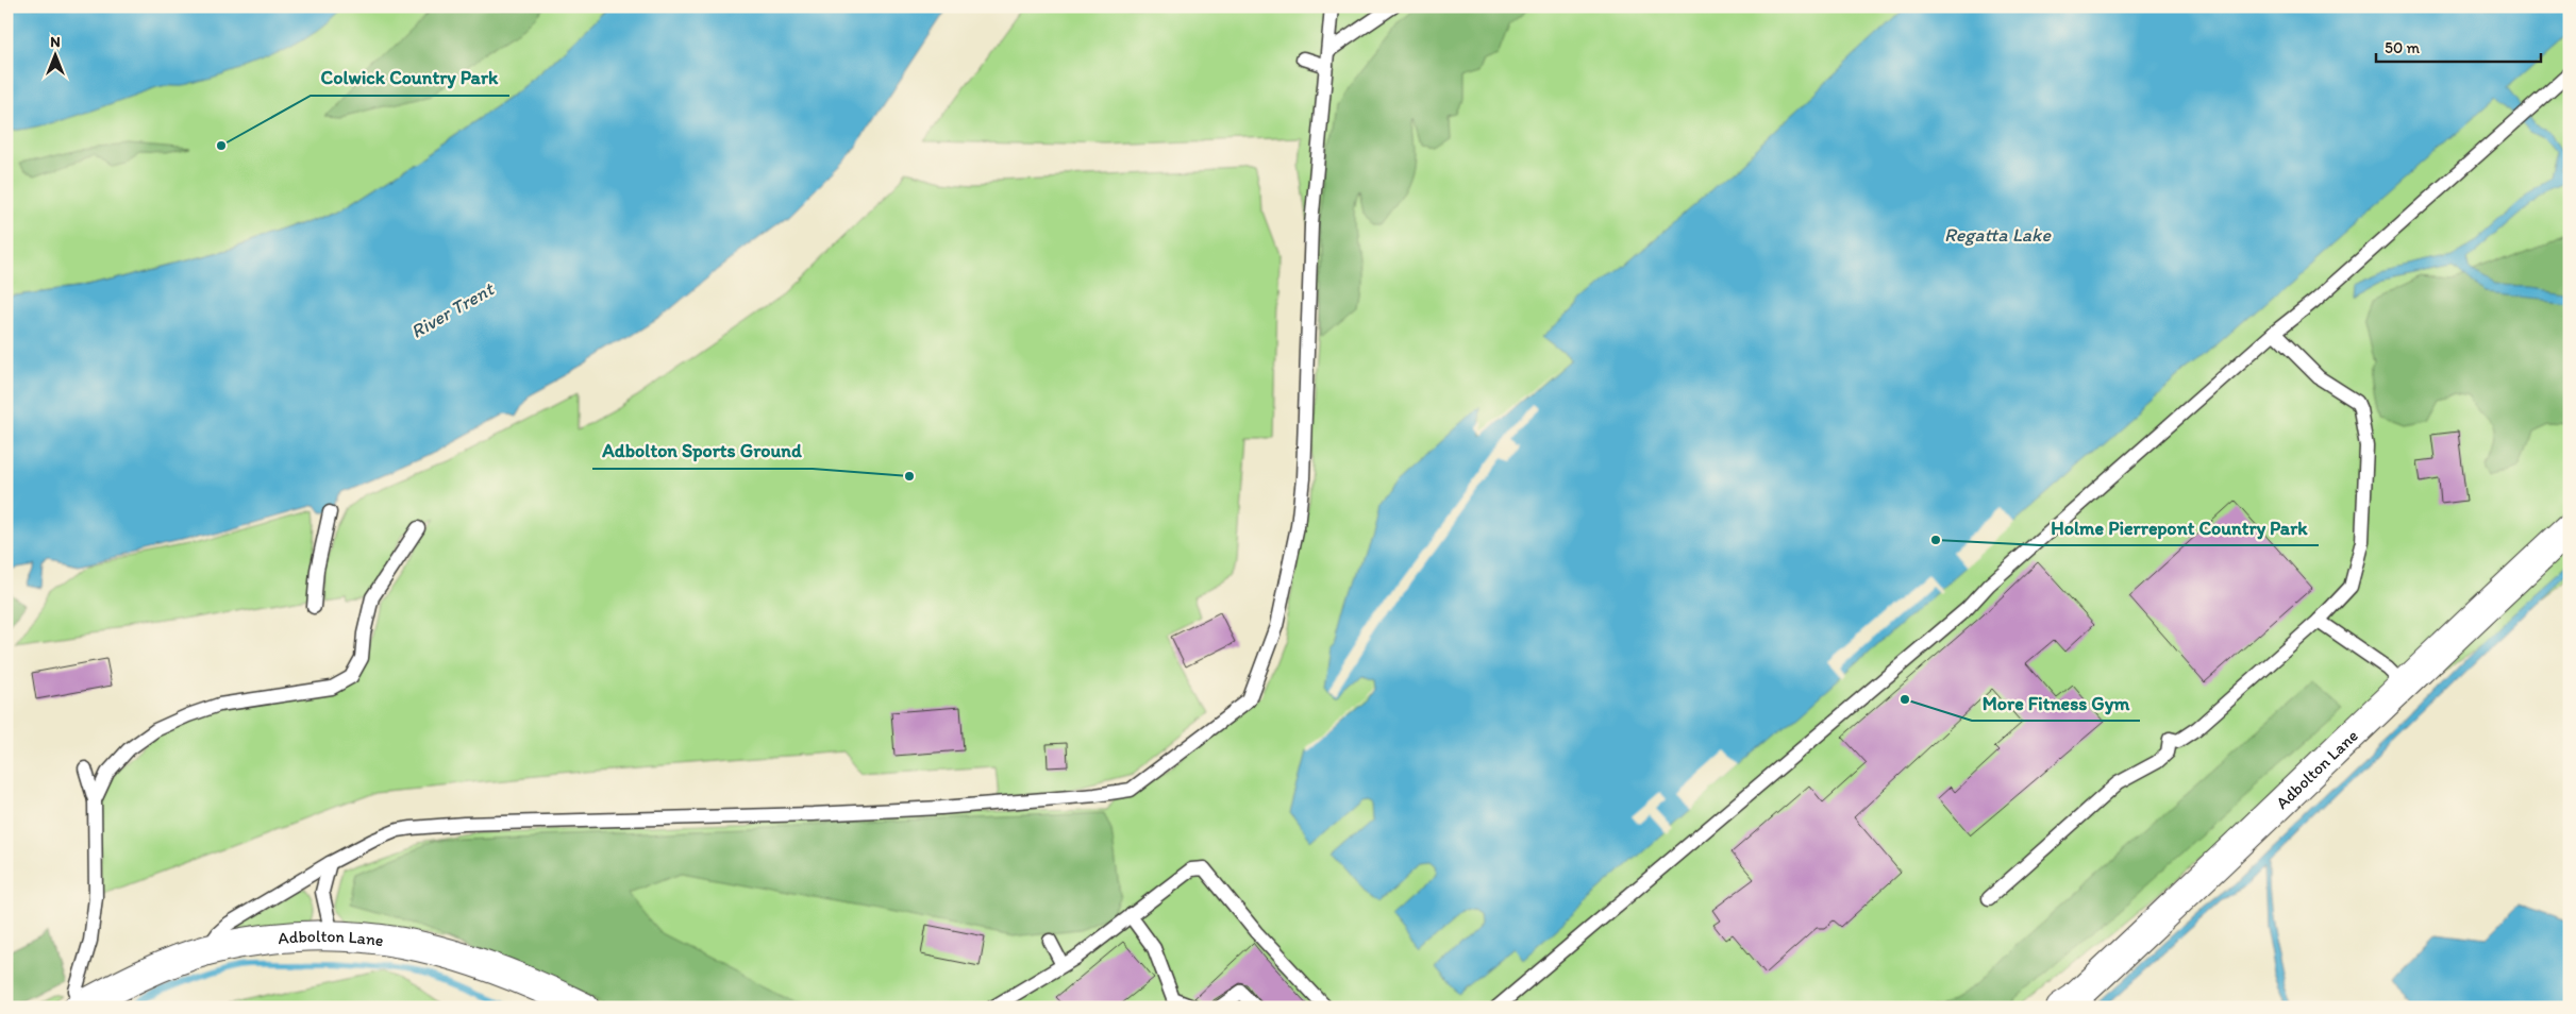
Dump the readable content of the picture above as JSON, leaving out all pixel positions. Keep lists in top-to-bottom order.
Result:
{
  "streets": {
    "street": ["Adbolton Lane"]
  },
  "water": ["Regatta Lake", "River Trent"],
  "places": [
    "Colwick Country Park",
    "Adbolton Sports Ground",
    "Holme Pierrepont Country Park",
    "More Fitness Gym"
  ],
  "scale_bar": "50 m",
  "north": "top"
}
